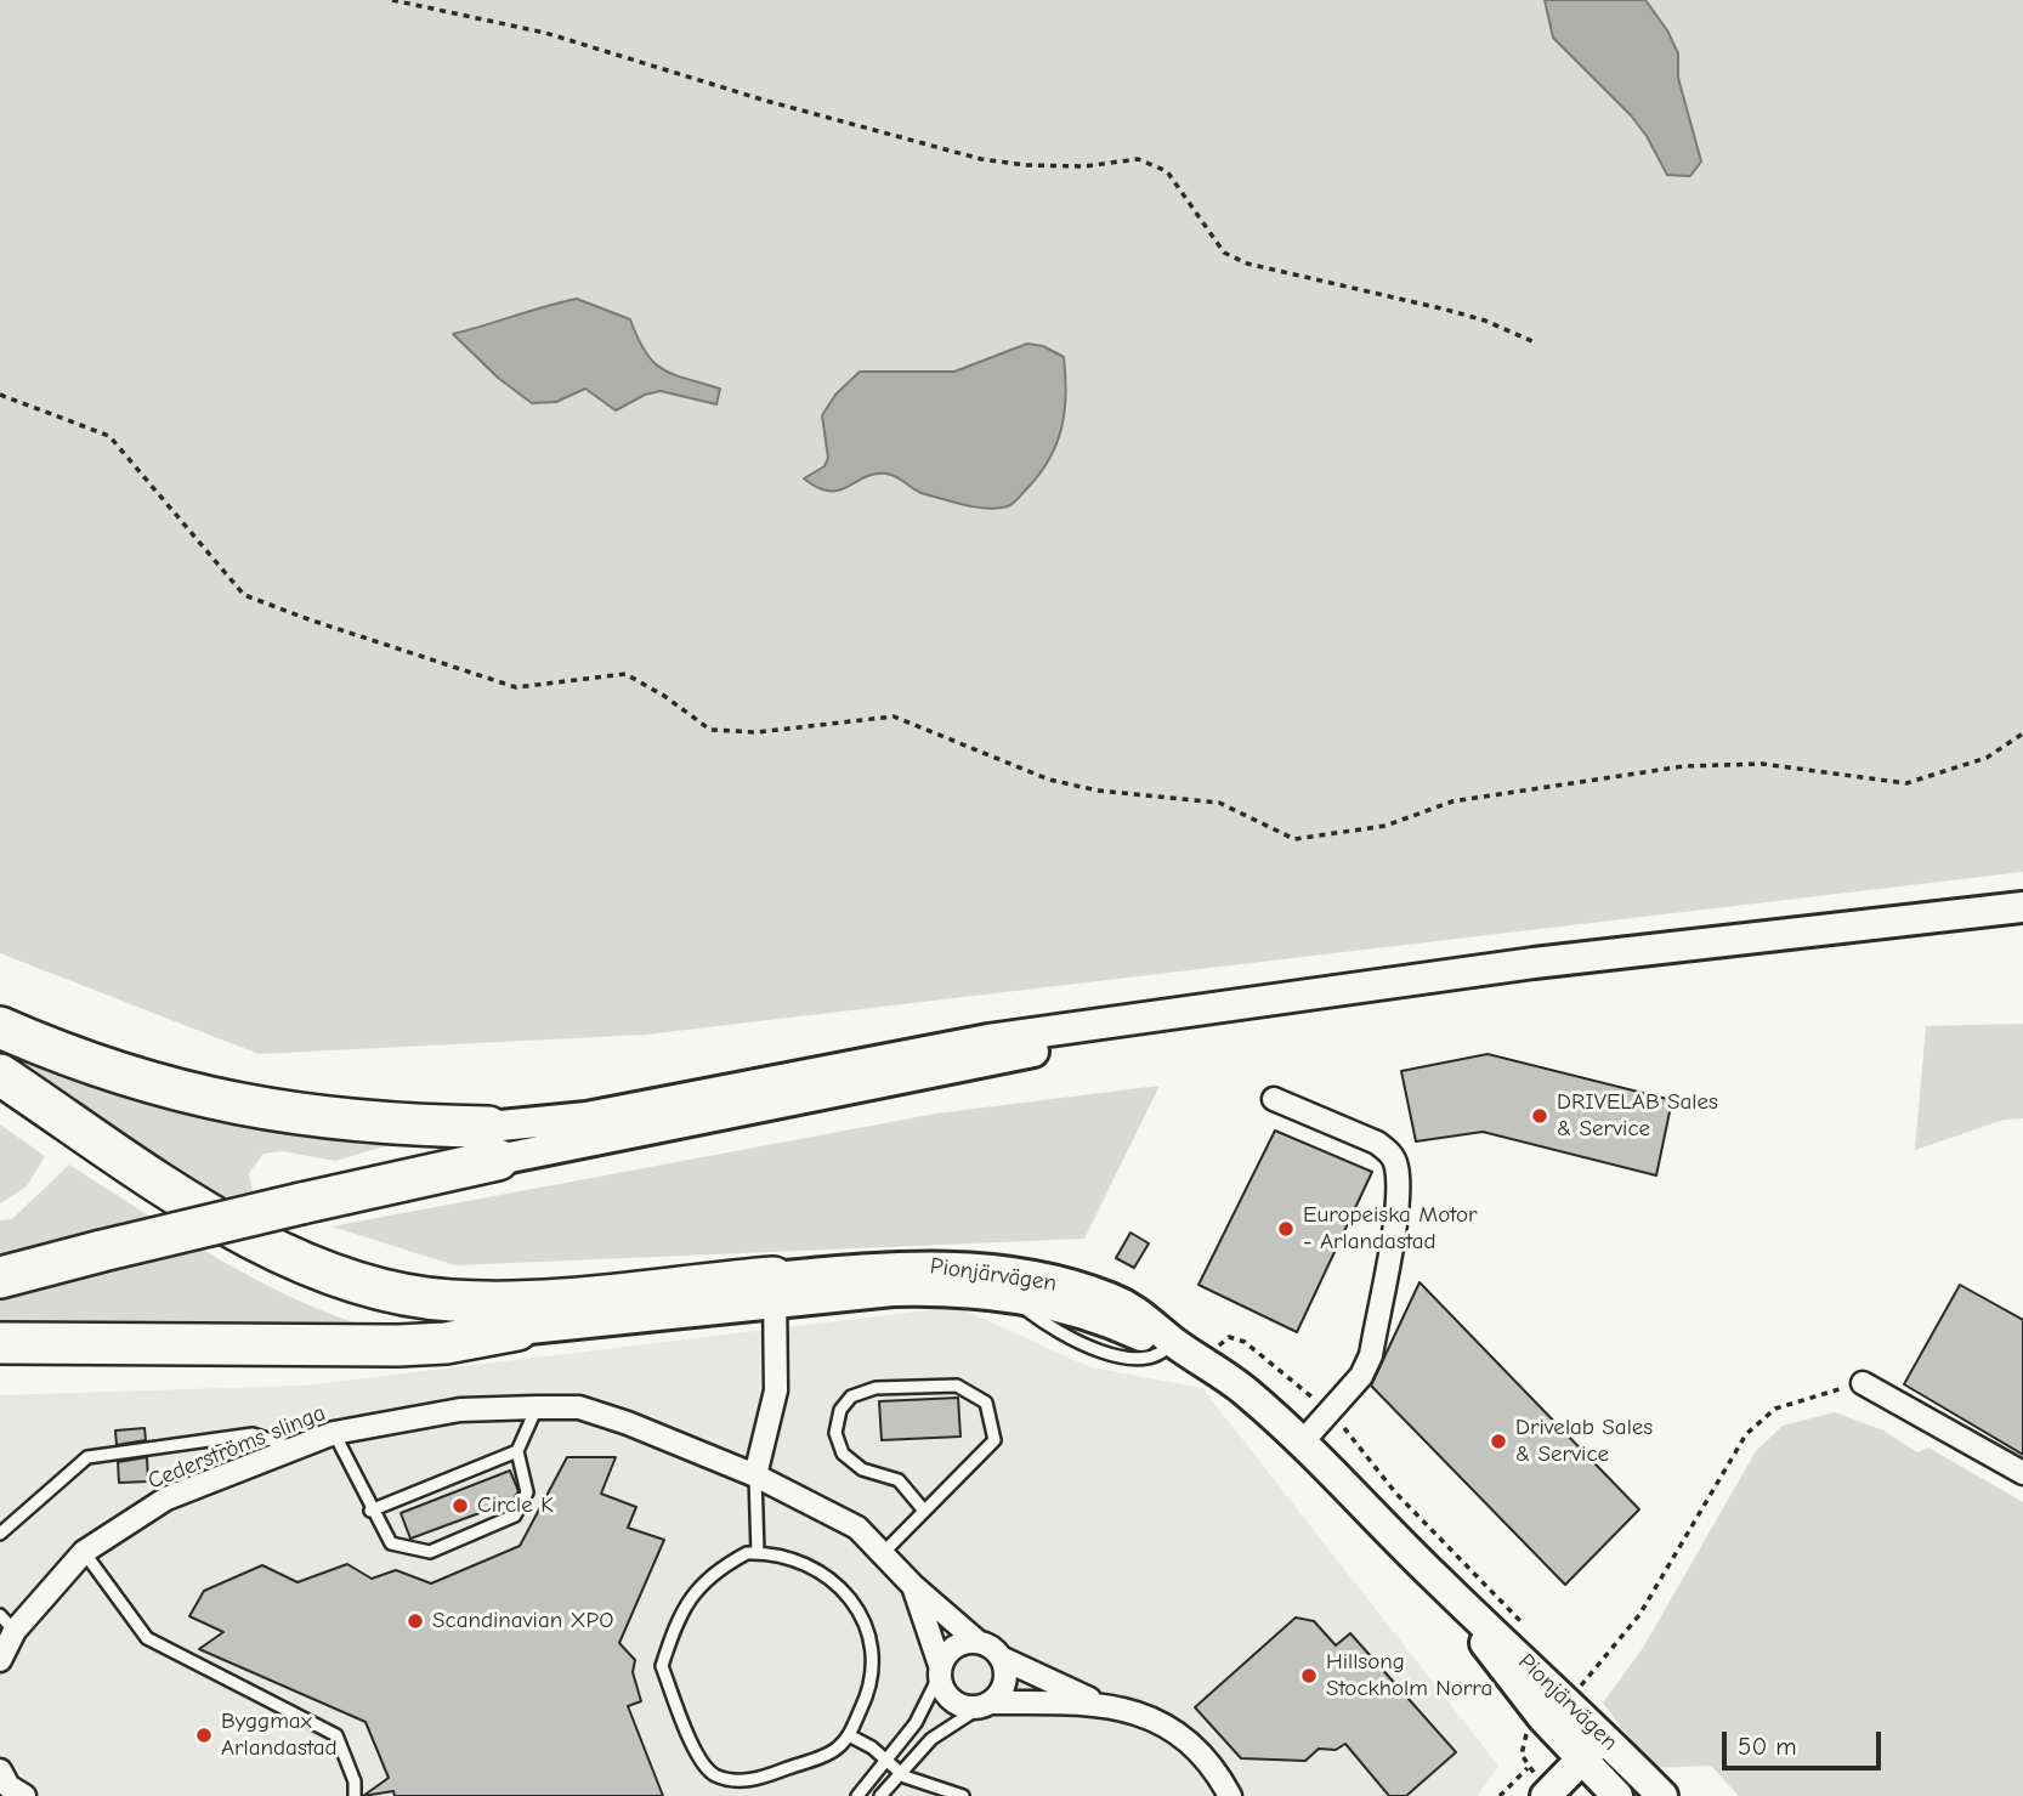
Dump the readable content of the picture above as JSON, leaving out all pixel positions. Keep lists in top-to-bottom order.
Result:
{
  "streets": {
    "main road": ["Pionjärvägen"],
    "street": ["Cederströms slinga"]
  },
  "places": [
    "DRIVELAB Sales & Service",
    "Europeiska Motor - Arlandastad",
    "Drivelab Sales & Service",
    "Circle K",
    "Scandinavian XPO",
    "Hillsong Stockholm Norra",
    "Byggmax Arlandastad"
  ],
  "scale_bar": "50 m"
}
